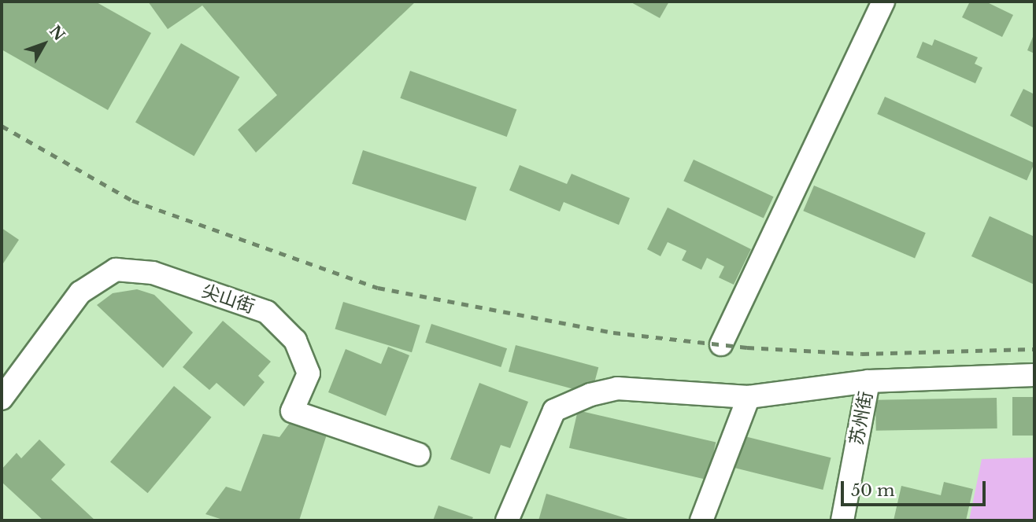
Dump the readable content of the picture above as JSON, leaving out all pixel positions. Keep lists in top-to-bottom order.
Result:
{
  "streets": {
    "street": ["尖山街", "苏州街"]
  },
  "scale_bar": "50 m",
  "north": "top right"
}
